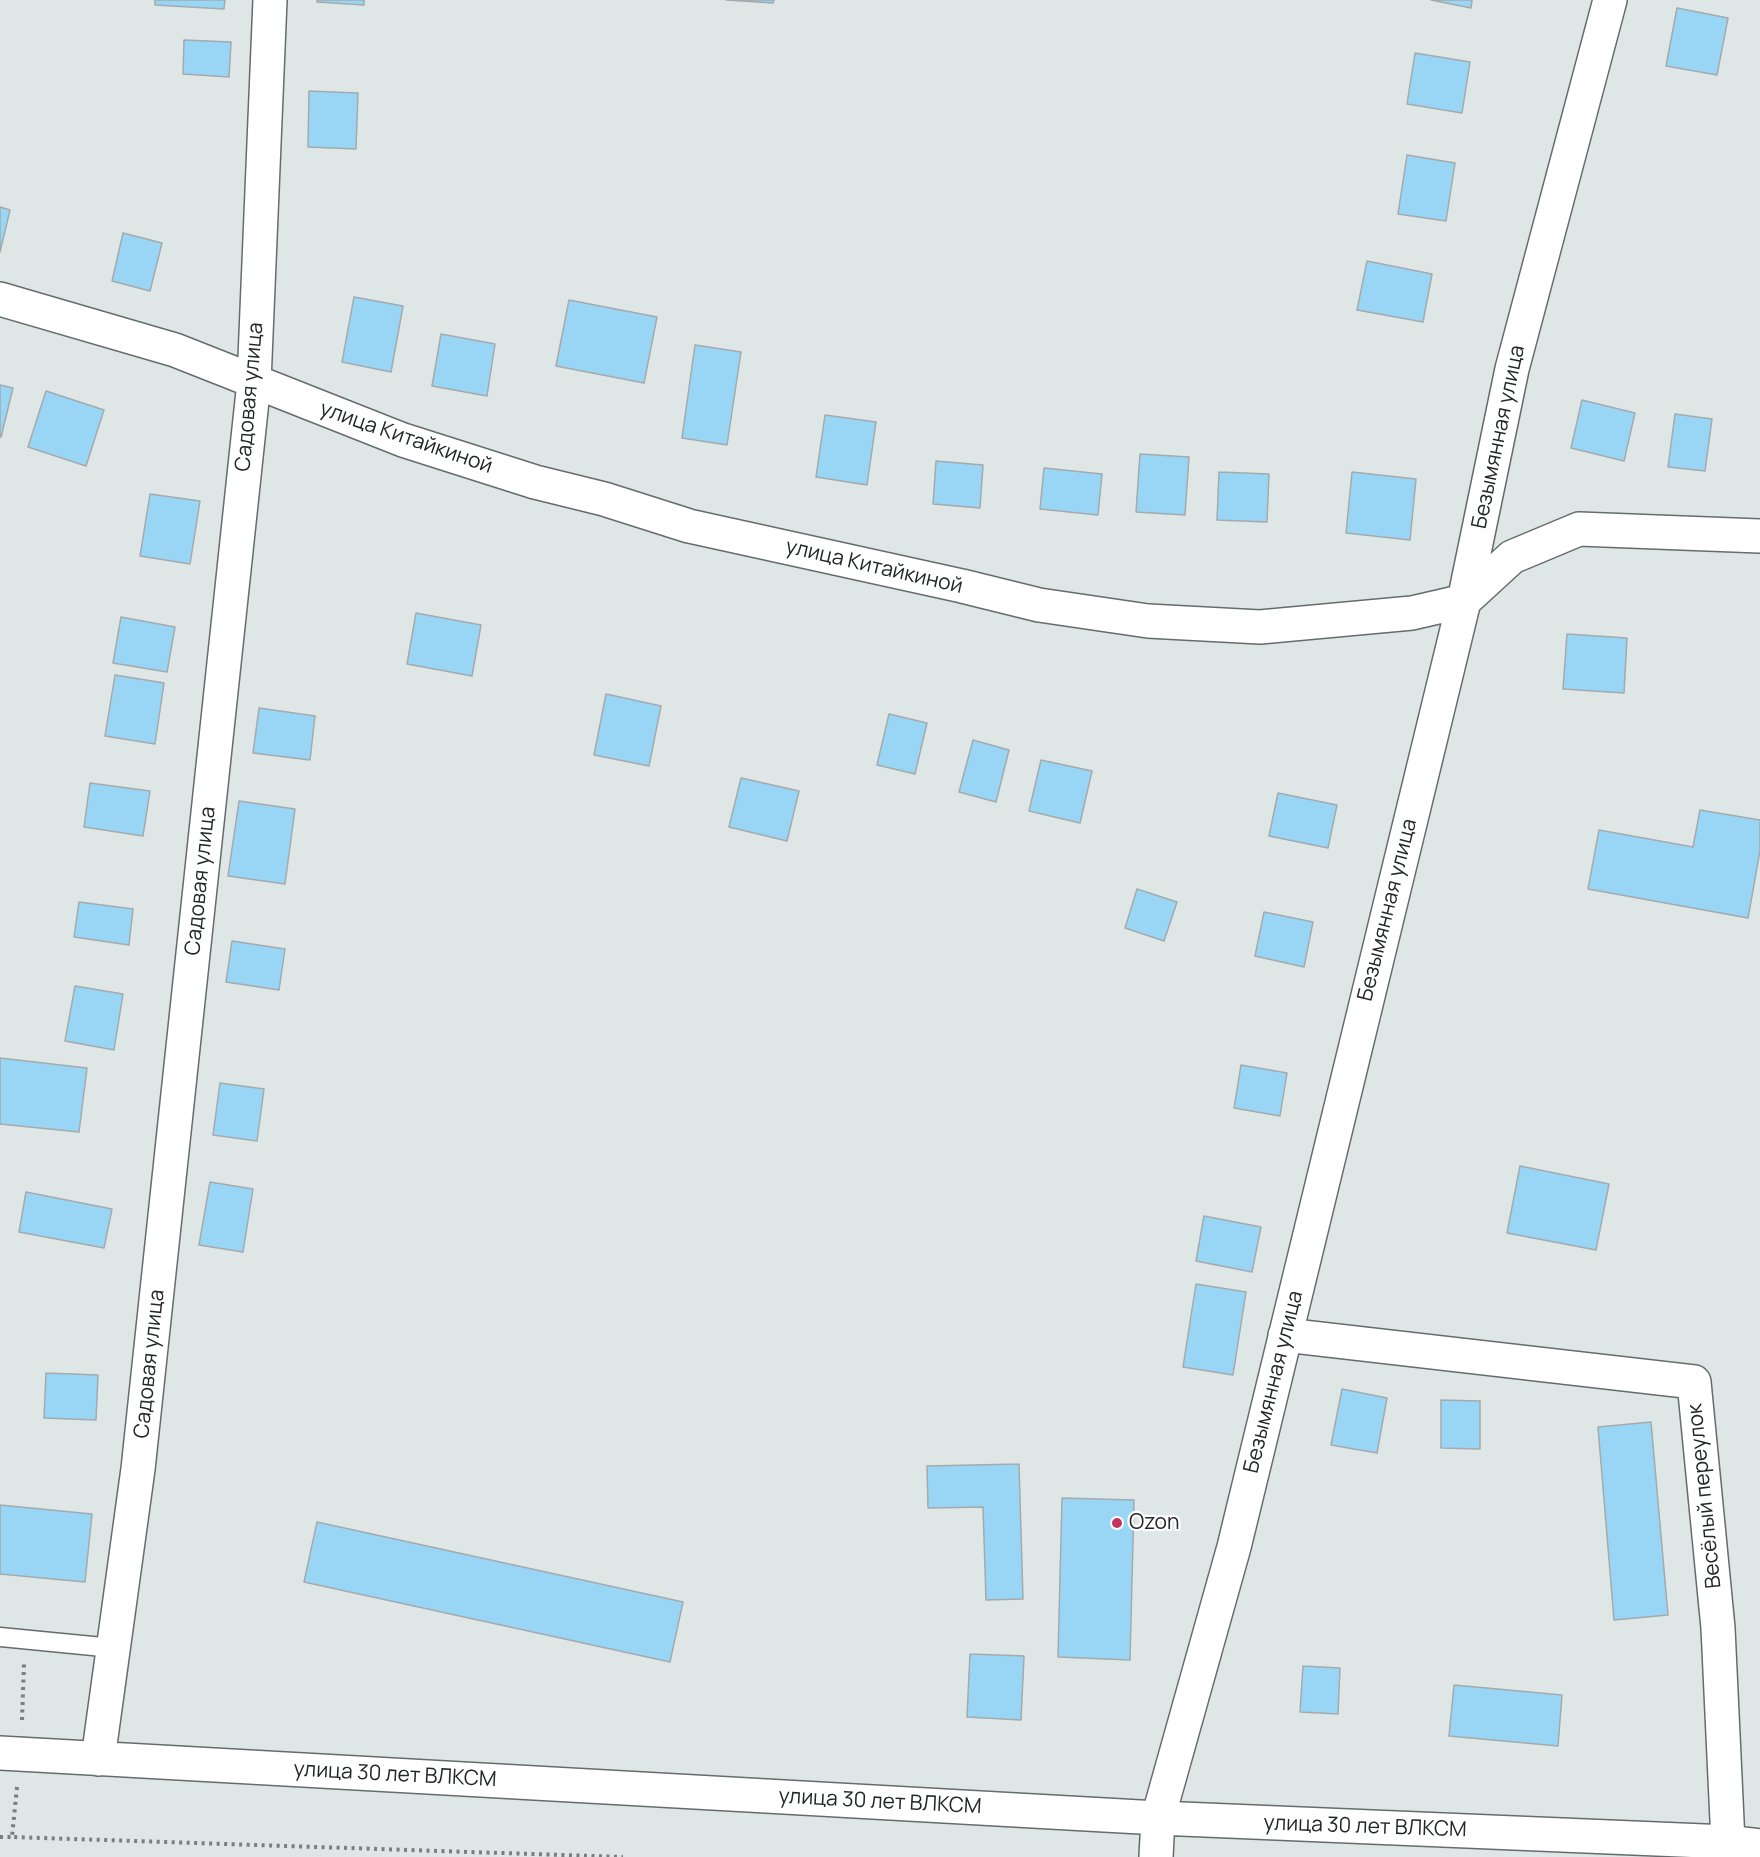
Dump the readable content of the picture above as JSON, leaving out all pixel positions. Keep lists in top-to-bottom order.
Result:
{
  "streets": {
    "street": [
      "Садовая улица",
      "Безымянная улица",
      "улица Китайкиной",
      "Весёлый переулок",
      "улица 30 лет ВЛКСМ"
    ]
  },
  "crossings": [
    ["Садовая улица", "улица Китайкиной"],
    ["Садовая улица", "улица 30 лет ВЛКСМ"],
    ["Безымянная улица", "улица Китайкиной"],
    ["Безымянная улица", "Весёлый переулок"],
    ["Безымянная улица", "улица 30 лет ВЛКСМ"],
    ["Весёлый переулок", "улица 30 лет ВЛКСМ"]
  ],
  "places": ["Ozon"]
}
